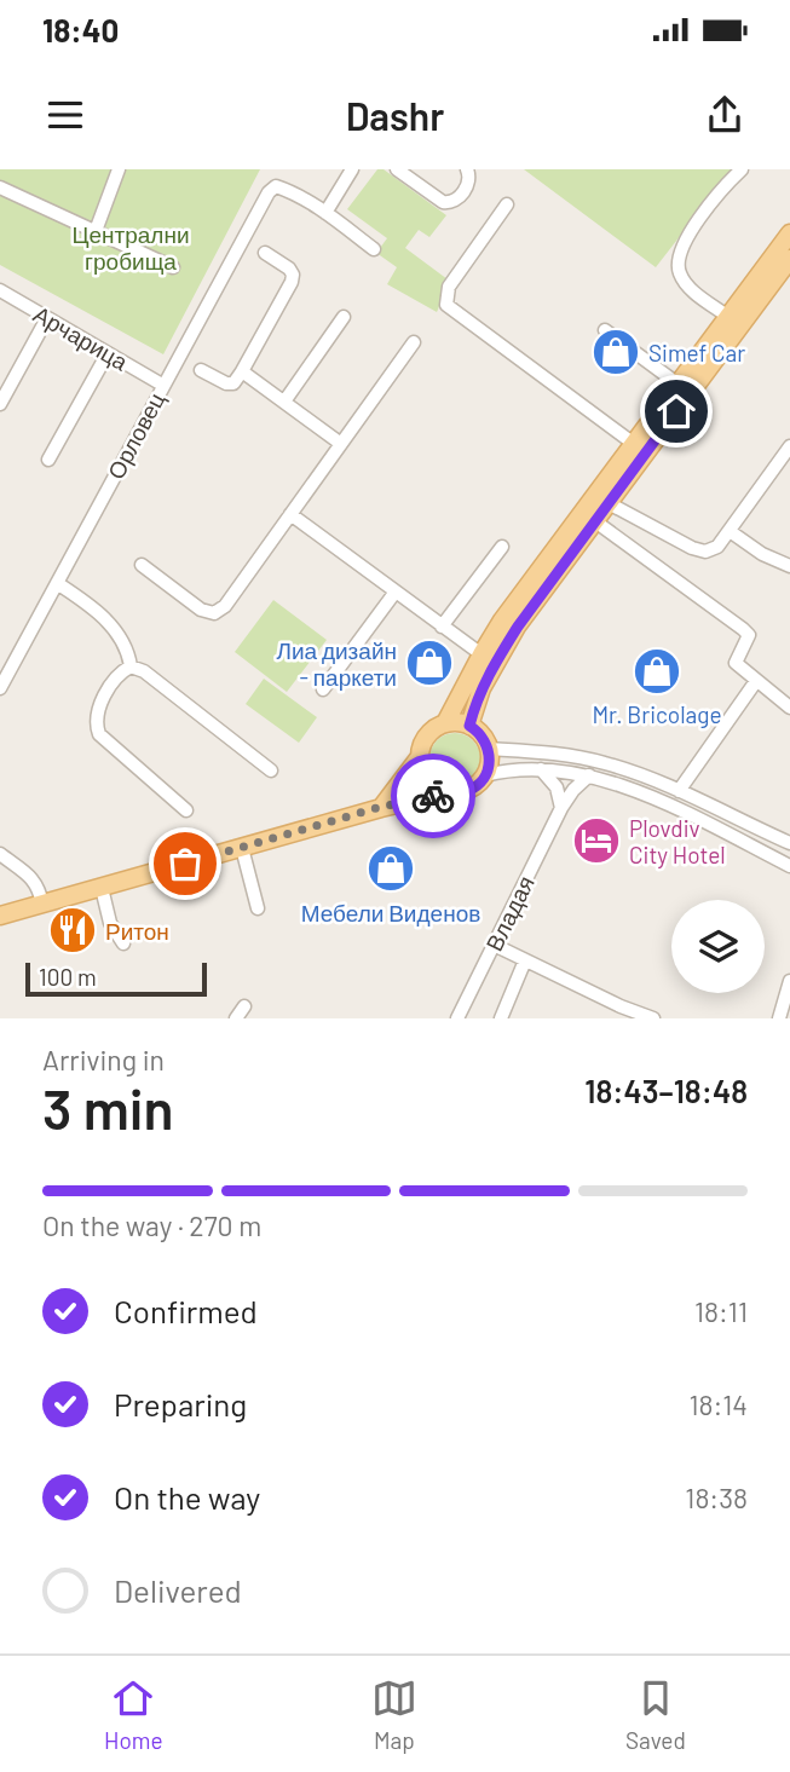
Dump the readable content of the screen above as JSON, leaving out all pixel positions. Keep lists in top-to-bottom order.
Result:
{
  "streets": {
    "street": ["Арчарица", "Орловец", "Владая"]
  },
  "crossings": [
    ["Арчарица", "Орловец"]
  ],
  "parks": ["Централни гробища"],
  "places": {
    "shop": [
      "Simef Car",
      "Лиа дизайн - паркети",
      "Mr. Bricolage",
      "Мебели Виденов"
    ],
    "hotel": ["Plovdiv City Hotel"],
    "restaurant": ["Ритон"]
  },
  "scale_bar": "100 m",
  "page": {
    "status": "18:40",
    "header": "Dashr",
    "scale": "100 m",
    "heading": ["3 min", "Arriving in", "18:43–18:48"],
    "bar": "On the way · 270 m",
    "list": [
      ["Confirmed", "18:11"],
      ["Preparing", "18:14"],
      ["On the way", "18:38"],
      "Delivered"
    ],
    "tabs": ["Home", "Map", "Saved"]
  }
}
